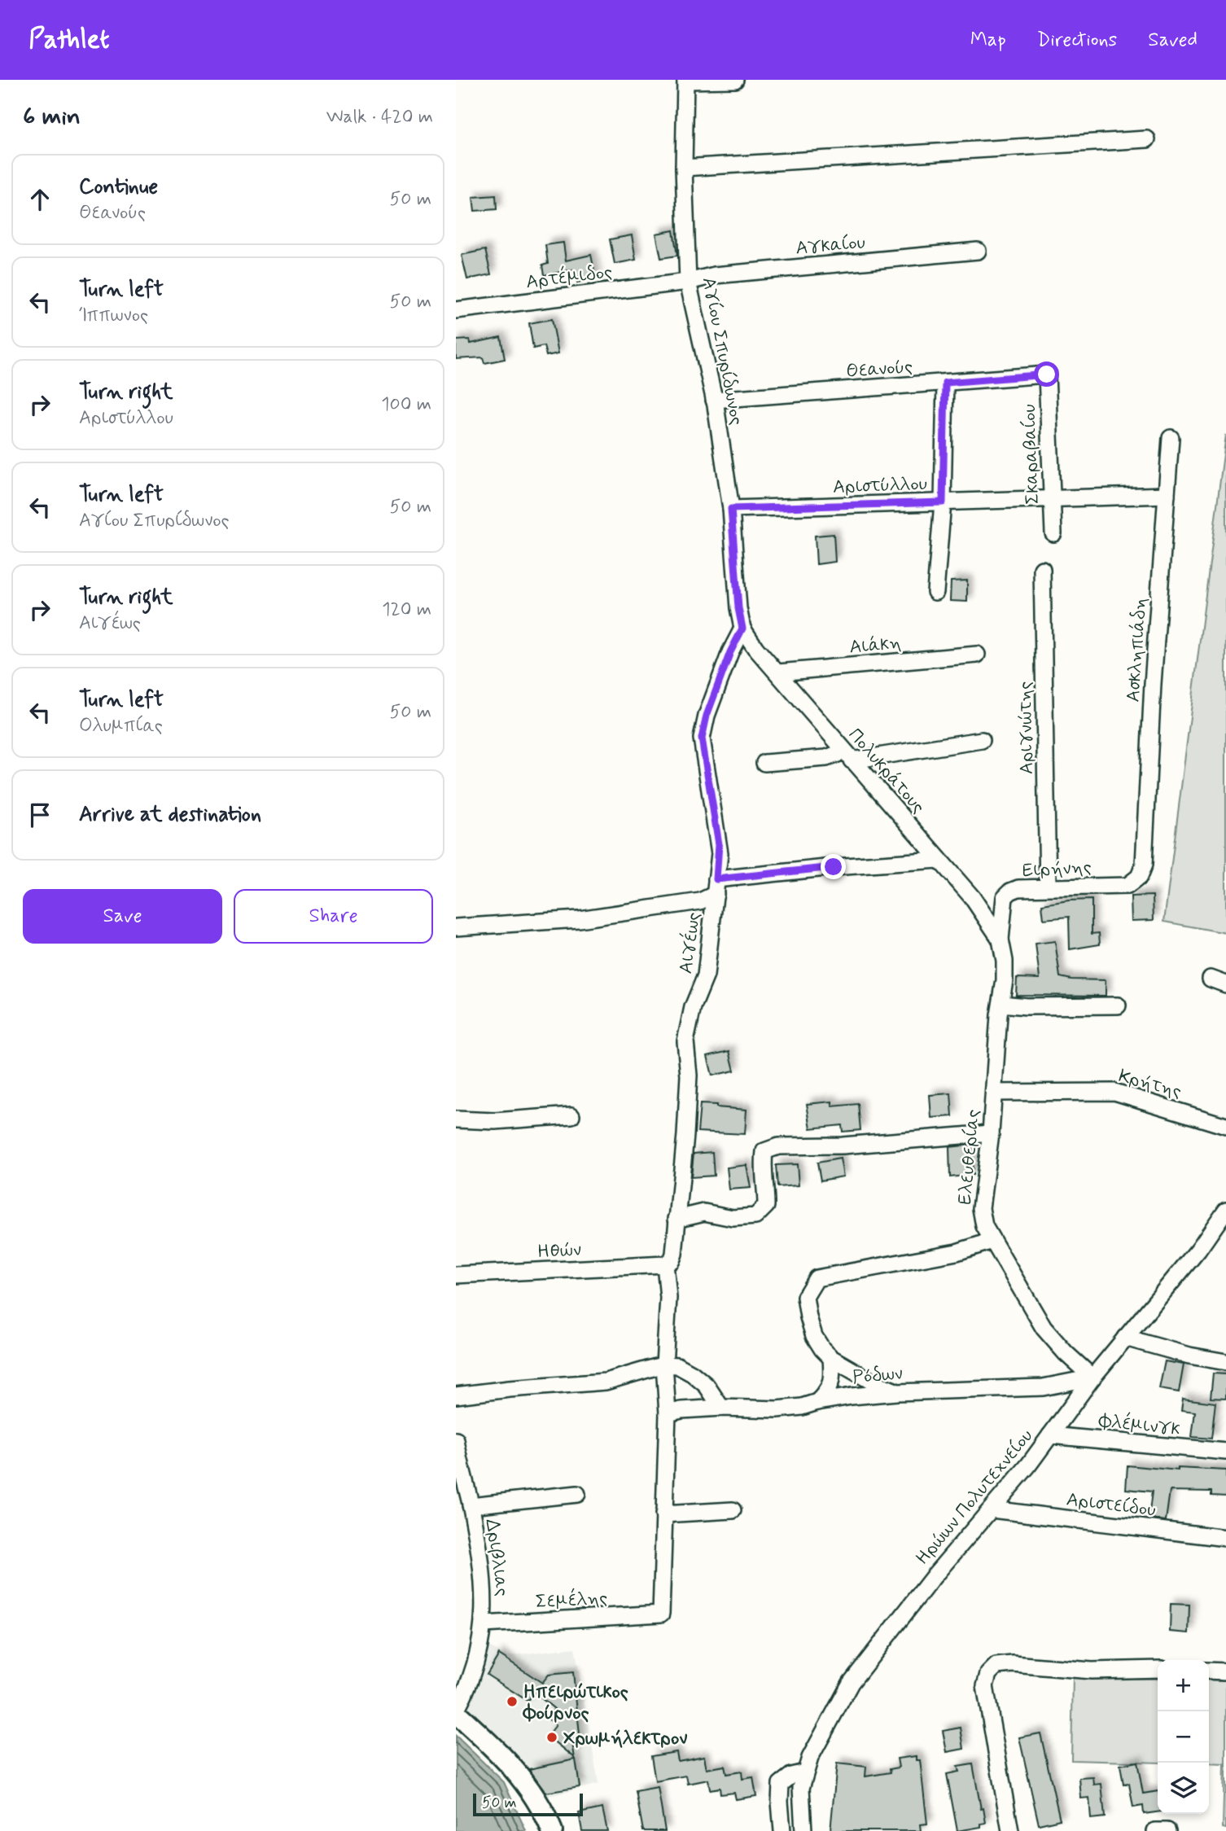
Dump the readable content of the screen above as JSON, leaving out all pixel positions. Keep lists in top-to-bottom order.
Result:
{
  "streets": {
    "street": [
      "Αγκαίου",
      "Αρτέμιδος",
      "Αγίου Σπυρίδωνος",
      "Θεανούς",
      "Σκαραβαίου",
      "Αριστύλλου",
      "Αιάκη",
      "Ασκληπιάδη",
      "Αριγνώτης",
      "Πολυκράτους",
      "Ειρήνης",
      "Αιγέως",
      "Κρήτης",
      "Ελευθερίας",
      "Ηθών",
      "Ρόδων",
      "Φλέμινγκ",
      "Ηρώων Πολυτεχνείου",
      "Αριστείδου",
      "Δριβλιας",
      "Σεμέλης"
    ]
  },
  "crossings": [
    ["Αγκαίου", "Αρτέμιδος"],
    ["Αγκαίου", "Αγίου Σπυρίδωνος"],
    ["Αρτέμιδος", "Αγίου Σπυρίδωνος"],
    ["Αγίου Σπυρίδωνος", "Θεανούς"],
    ["Αγίου Σπυρίδωνος", "Αριστύλλου"],
    ["Αγίου Σπυρίδωνος", "Πολυκράτους"],
    ["Αγίου Σπυρίδωνος", "Αιγέως"],
    ["Θεανούς", "Σκαραβαίου"],
    ["Σκαραβαίου", "Αριστύλλου"],
    ["Αριστύλλου", "Ασκληπιάδη"],
    ["Αιάκη", "Πολυκράτους"],
    ["Ασκληπιάδη", "Ειρήνης"],
    ["Αριγνώτης", "Ειρήνης"],
    ["Πολυκράτους", "Ειρήνης"],
    ["Πολυκράτους", "Αιγέως"],
    ["Πολυκράτους", "Ελευθερίας"],
    ["Ειρήνης", "Ελευθερίας"],
    ["Αιγέως", "Ηθών"],
    ["Κρήτης", "Ελευθερίας"],
    ["Ελευθερίας", "Ρόδων"],
    ["Ελευθερίας", "Ηρώων Πολυτεχνείου"],
    ["Ρόδων", "Ηρώων Πολυτεχνείου"],
    ["Φλέμινγκ", "Ηρώων Πολυτεχνείου"],
    ["Ηρώων Πολυτεχνείου", "Αριστείδου"],
    ["Δριβλιας", "Σεμέλης"]
  ],
  "places": ["Ηπειρώτικος Φούρνος", "Χρωμήλεκτρον"],
  "scale_bar": "50 m",
  "page": {
    "header": "Pathlet",
    "nav": ["Map", "Directions", "Saved"],
    "heading": ["6 min", "Walk · 420 m"],
    "list": [
      ["Continue", "Θεανούς", "50 m"],
      ["Turn left", "Ίππωνος", "50 m"],
      ["Turn right", "Αριστύλλου", "100 m"],
      ["Turn left", "Αγίου Σπυρίδωνος", "50 m"],
      ["Turn right", "Αιγέως", "120 m"],
      ["Turn left", "Ολυμπίας", "50 m"],
      "Arrive at destination"
    ],
    "buttons": ["Save", "Share"],
    "map_buttons": ["+", "−"],
    "scale": "50 m"
  }
}
